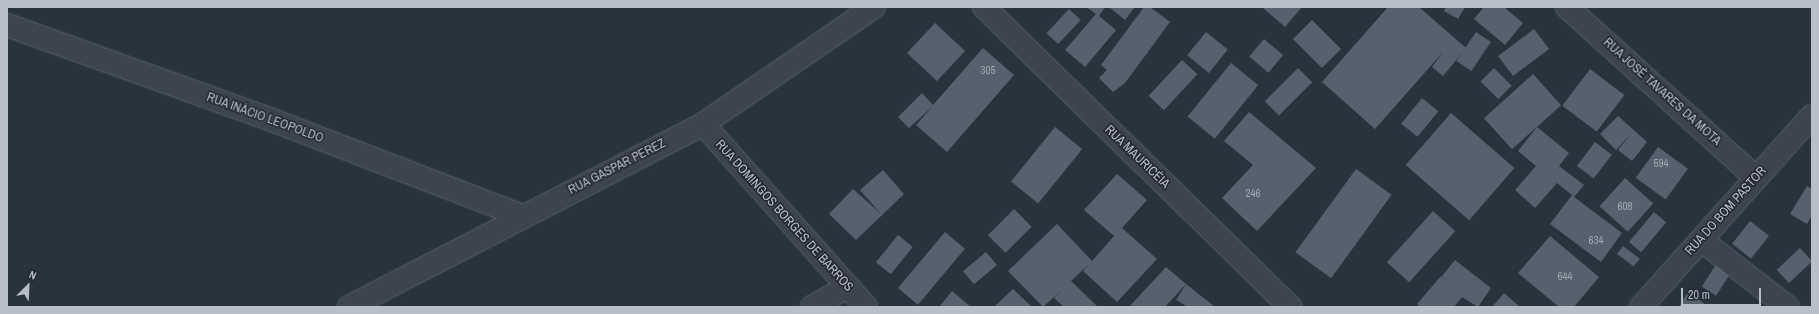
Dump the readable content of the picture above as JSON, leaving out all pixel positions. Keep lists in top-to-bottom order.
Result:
{
  "streets": {
    "street": [
      "RUA JOSÉ TAVARES DA MOTA",
      "RUA INÁCIO LEOPOLDO",
      "RUA MAURICÉIA",
      "RUA GASPAR PEREZ",
      "RUA DO BOM PASTOR",
      "RUA DOMINGOS BORGES DE BARROS"
    ]
  },
  "crossings": [
    ["RUA JOSÉ TAVARES DA MOTA", "RUA DO BOM PASTOR"],
    ["RUA INÁCIO LEOPOLDO", "RUA GASPAR PEREZ"],
    ["RUA GASPAR PEREZ", "RUA DOMINGOS BORGES DE BARROS"]
  ],
  "house_numbers": [
    "305",
    "594",
    "246",
    "608",
    "634",
    "644"
  ],
  "scale_bar": "20 m",
  "north": "top right"
}
